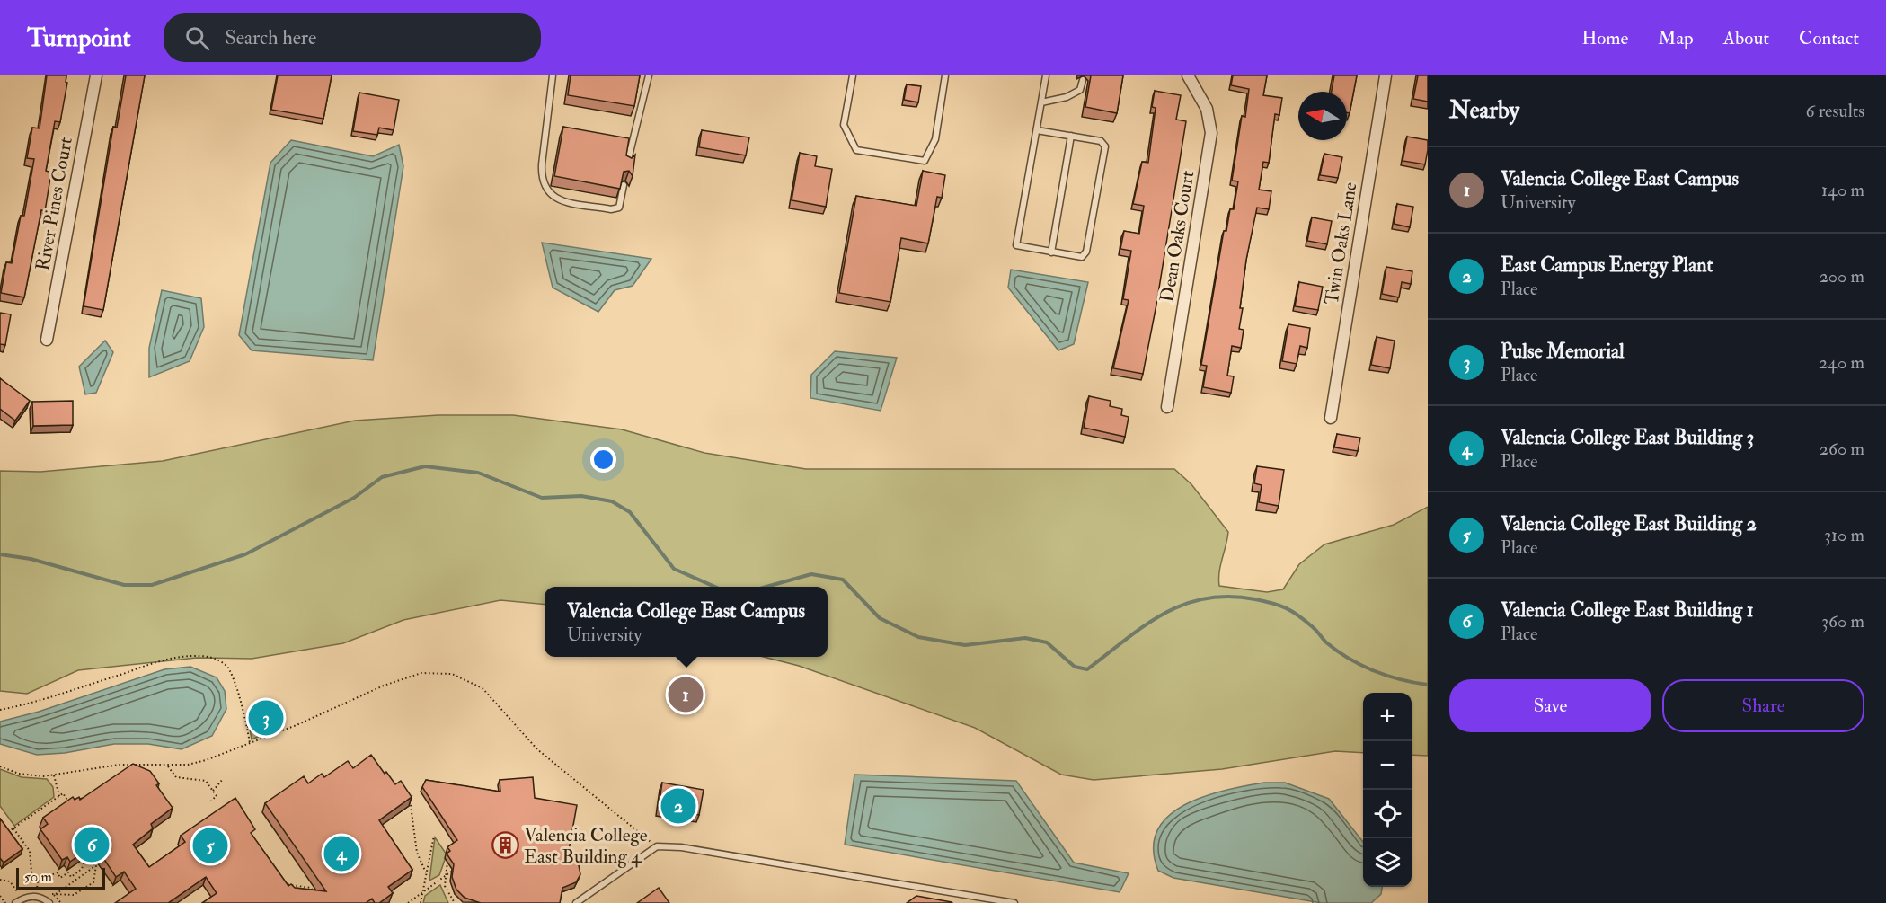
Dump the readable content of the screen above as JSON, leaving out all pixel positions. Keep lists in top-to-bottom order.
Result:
{
  "streets": {
    "street": ["River Pines Court", "Dean Oaks Court", "Twin Oaks Lane"]
  },
  "places": {
    "building": ["Valencia College East Building 4"]
  },
  "scale_bar": "50 m",
  "north": "left",
  "page": {
    "header": "Turnpoint",
    "search": "Search here",
    "nav": [
      "Home",
      "Map",
      "About",
      "Contact"
    ],
    "heading": ["Nearby", "6 results"],
    "list": [
      {
        "mark": "1",
        "name": "Valencia College East Campus",
        "note": "University",
        "value": "140 m"
      },
      {
        "mark": "2",
        "name": "East Campus Energy Plant",
        "note": "Place",
        "value": "200 m"
      },
      {
        "mark": "3",
        "name": "Pulse Memorial",
        "note": "Place",
        "value": "240 m"
      },
      {
        "mark": "4",
        "name": "Valencia College East Building 3",
        "note": "Place",
        "value": "260 m"
      },
      {
        "mark": "5",
        "name": "Valencia College East Building 2",
        "note": "Place",
        "value": "310 m"
      },
      {
        "mark": "6",
        "name": "Valencia College East Building 1",
        "note": "Place",
        "value": "360 m"
      }
    ],
    "popup": ["Valencia College East Campus", "University"],
    "buttons": ["Save", "Share"],
    "pins": [
      "1",
      "3",
      "2",
      "6",
      "5",
      "4"
    ],
    "map_buttons": ["+", "−"],
    "scale": "50 m"
  }
}
